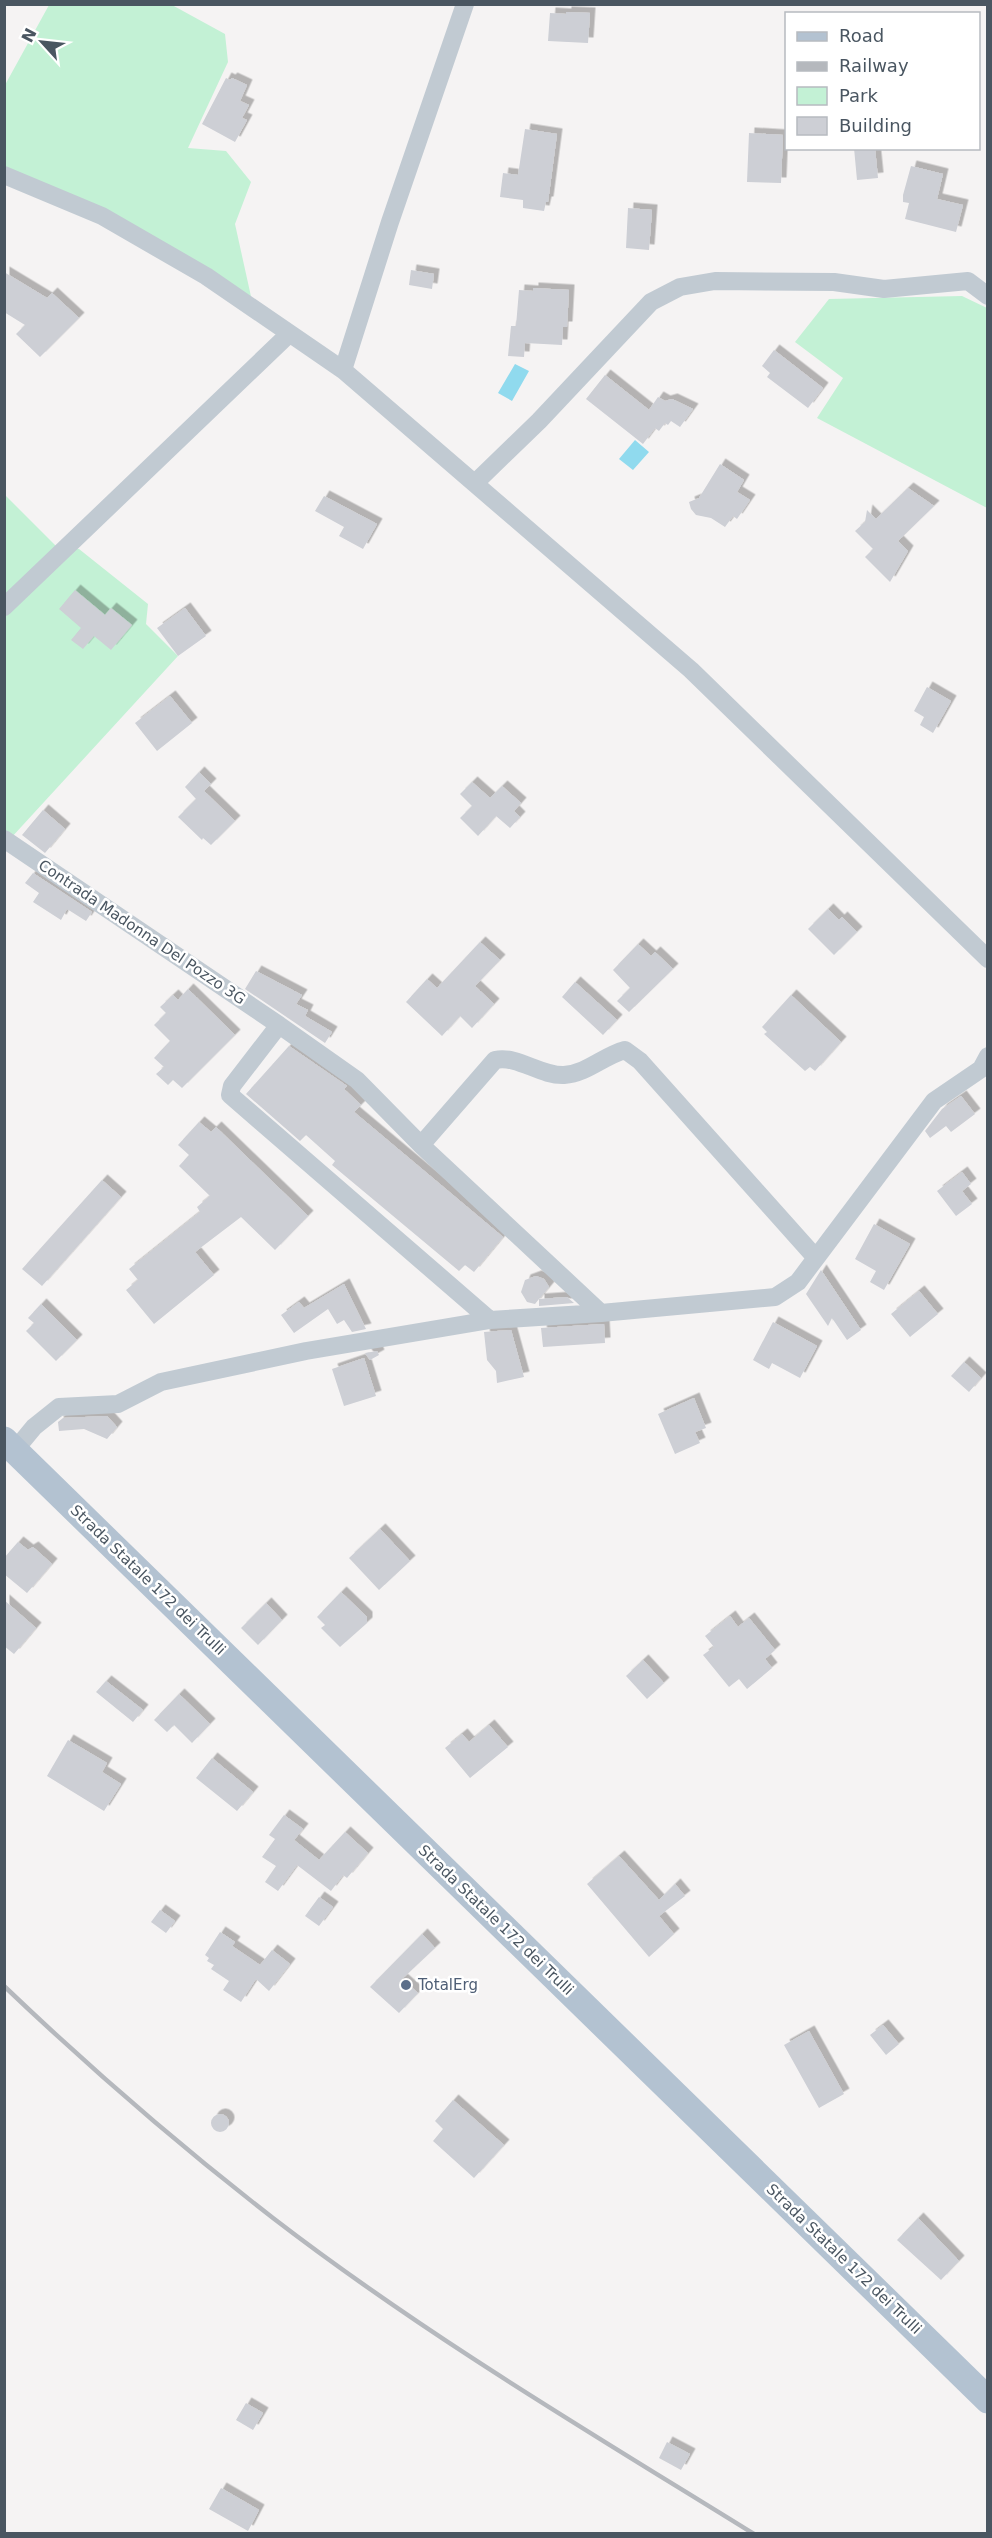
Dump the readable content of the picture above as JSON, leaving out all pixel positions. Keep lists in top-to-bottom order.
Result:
{
  "streets": {
    "main road": ["Strada Statale 172 dei Trulli"],
    "street": ["Contrada Madonna Del Pozzo 3G"]
  },
  "places": ["TotalErg"],
  "legend": [
    "Road",
    "Railway",
    "Park",
    "Building"
  ],
  "north": "top left"
}
